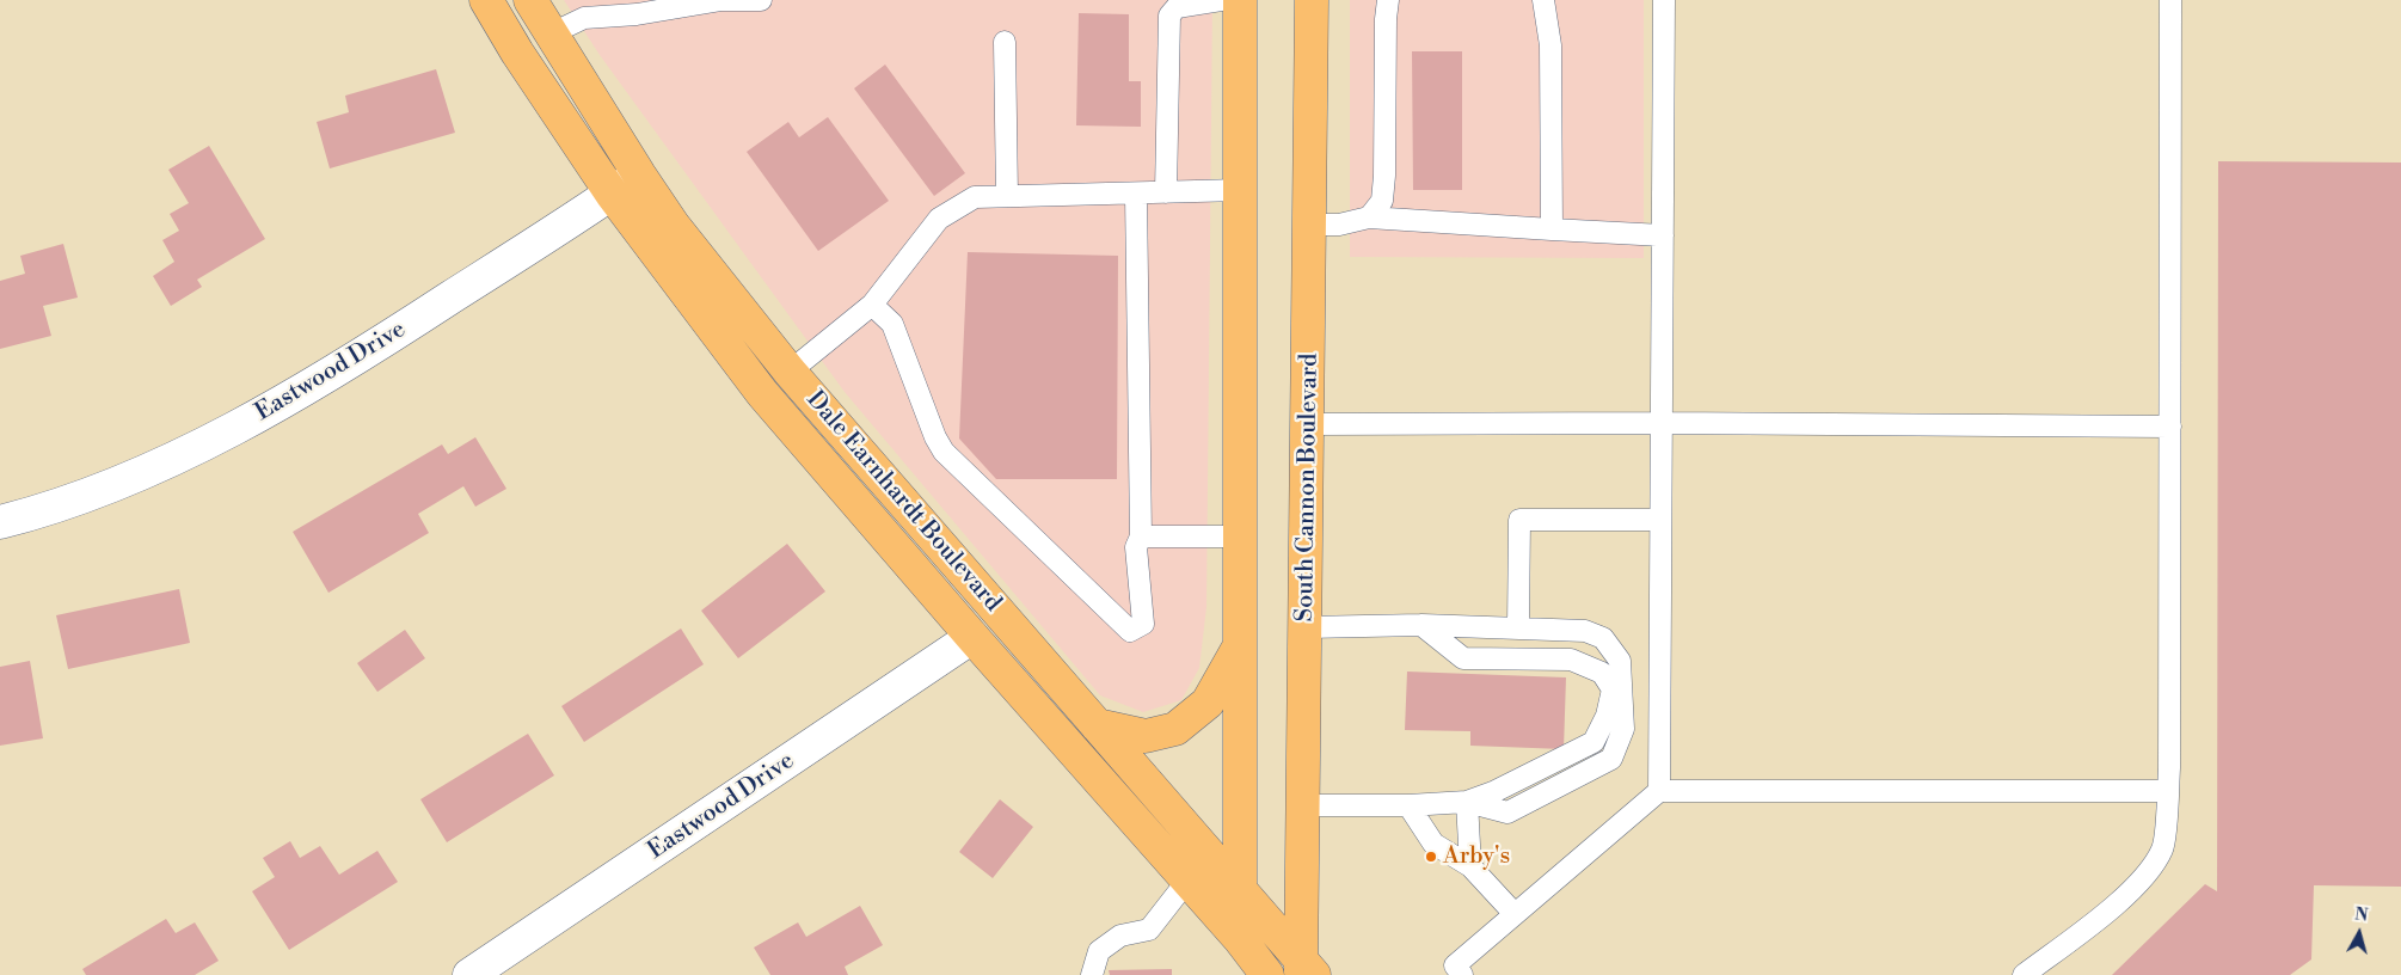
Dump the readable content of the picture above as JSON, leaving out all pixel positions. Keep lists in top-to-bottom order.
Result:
{
  "streets": {
    "main road": ["South Cannon Boulevard", "Dale Earnhardt Boulevard"],
    "street": ["Eastwood Drive"]
  },
  "crossings": [
    ["Eastwood Drive", "Dale Earnhardt Boulevard"],
    ["South Cannon Boulevard", "Dale Earnhardt Boulevard"]
  ],
  "places": ["Arby's"],
  "north": "top"
}
